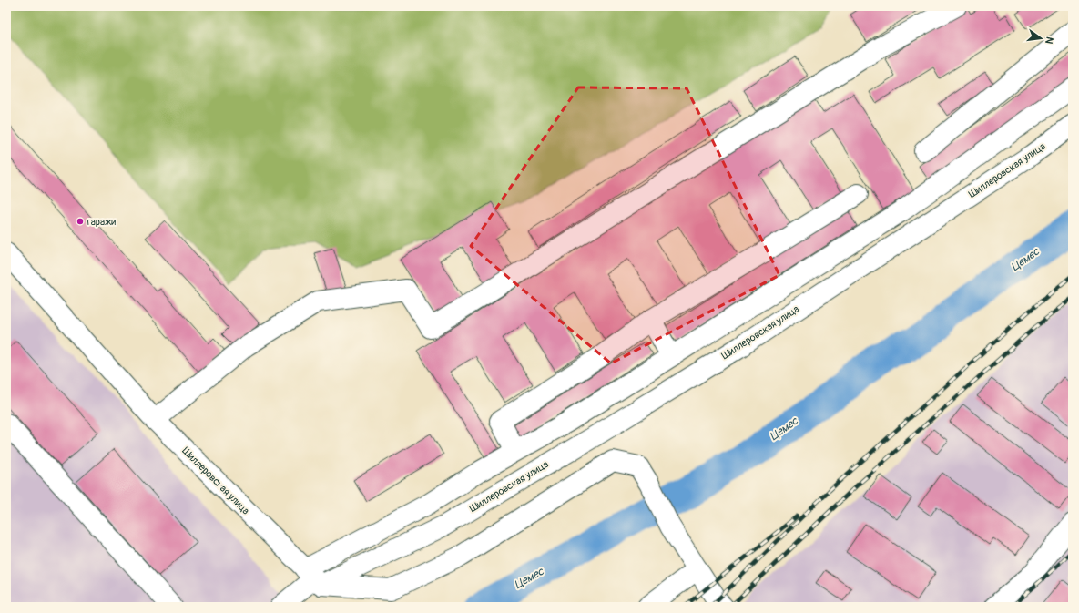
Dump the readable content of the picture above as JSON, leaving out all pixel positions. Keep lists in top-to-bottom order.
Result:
{
  "streets": {
    "street": ["Шиллеровская улица"]
  },
  "water": ["Цемес"],
  "places": ["гаражи"],
  "north": "right"
}
